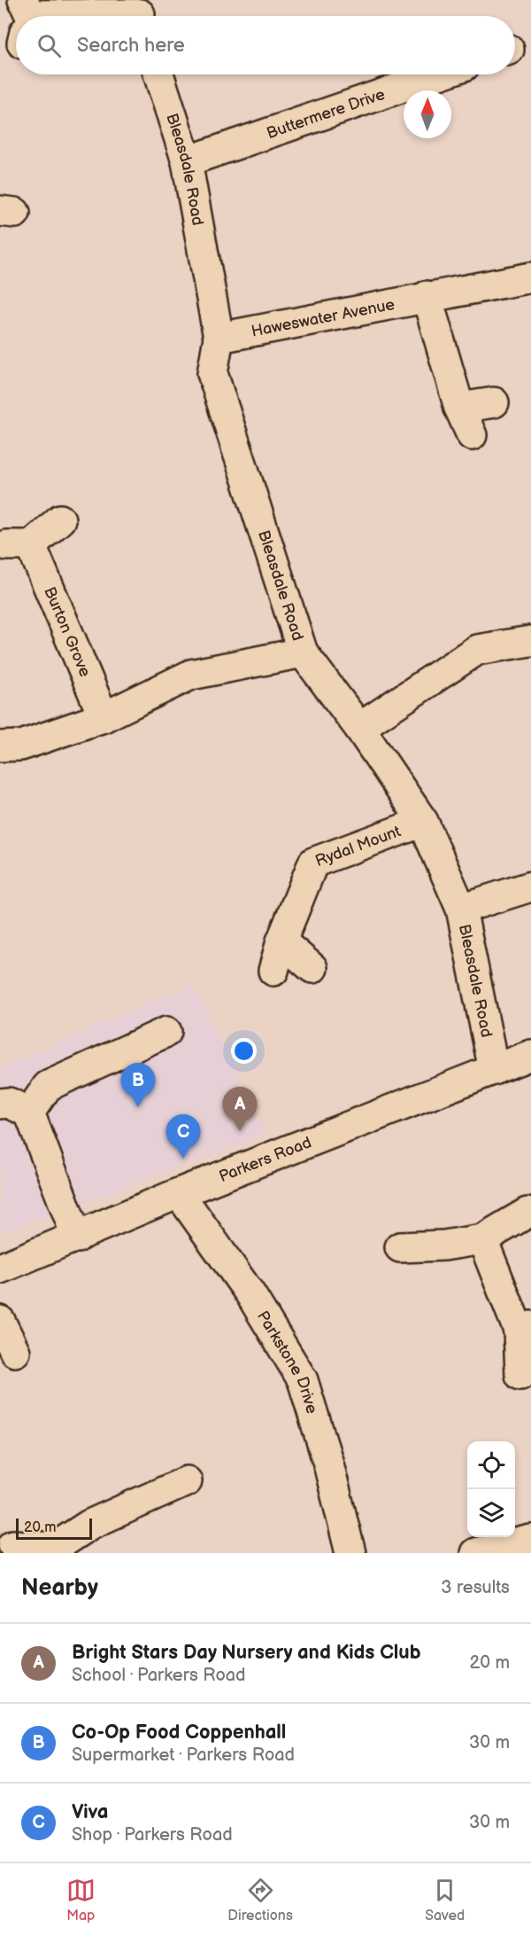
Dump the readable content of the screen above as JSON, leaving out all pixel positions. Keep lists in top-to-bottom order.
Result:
{
  "streets": {
    "street": [
      "Buttermere Drive",
      "Bleasdale Road",
      "Haweswater Avenue",
      "Burton Grove",
      "Rydal Mount",
      "Parkers Road",
      "Parkstone Drive"
    ]
  },
  "crossings": [
    ["Buttermere Drive", "Bleasdale Road"],
    ["Bleasdale Road", "Haweswater Avenue"],
    ["Bleasdale Road", "Rydal Mount"],
    ["Bleasdale Road", "Parkers Road"],
    ["Parkers Road", "Parkstone Drive"]
  ],
  "scale_bar": "20 m",
  "north": "top",
  "page": {
    "search": "Search here",
    "pins": ["B", "A", "C"],
    "scale": "20 m",
    "heading": ["Nearby", "3 results"],
    "list": [
      {
        "mark": "A",
        "name": "Bright Stars Day Nursery and Kids Club",
        "note": "School · Parkers Road",
        "value": "20 m"
      },
      {
        "mark": "B",
        "name": "Co-Op Food Coppenhall",
        "note": "Supermarket · Parkers Road",
        "value": "30 m"
      },
      {
        "mark": "C",
        "name": "Viva",
        "note": "Shop · Parkers Road",
        "value": "30 m"
      }
    ],
    "nav": ["Map", "Directions", "Saved"]
  }
}
